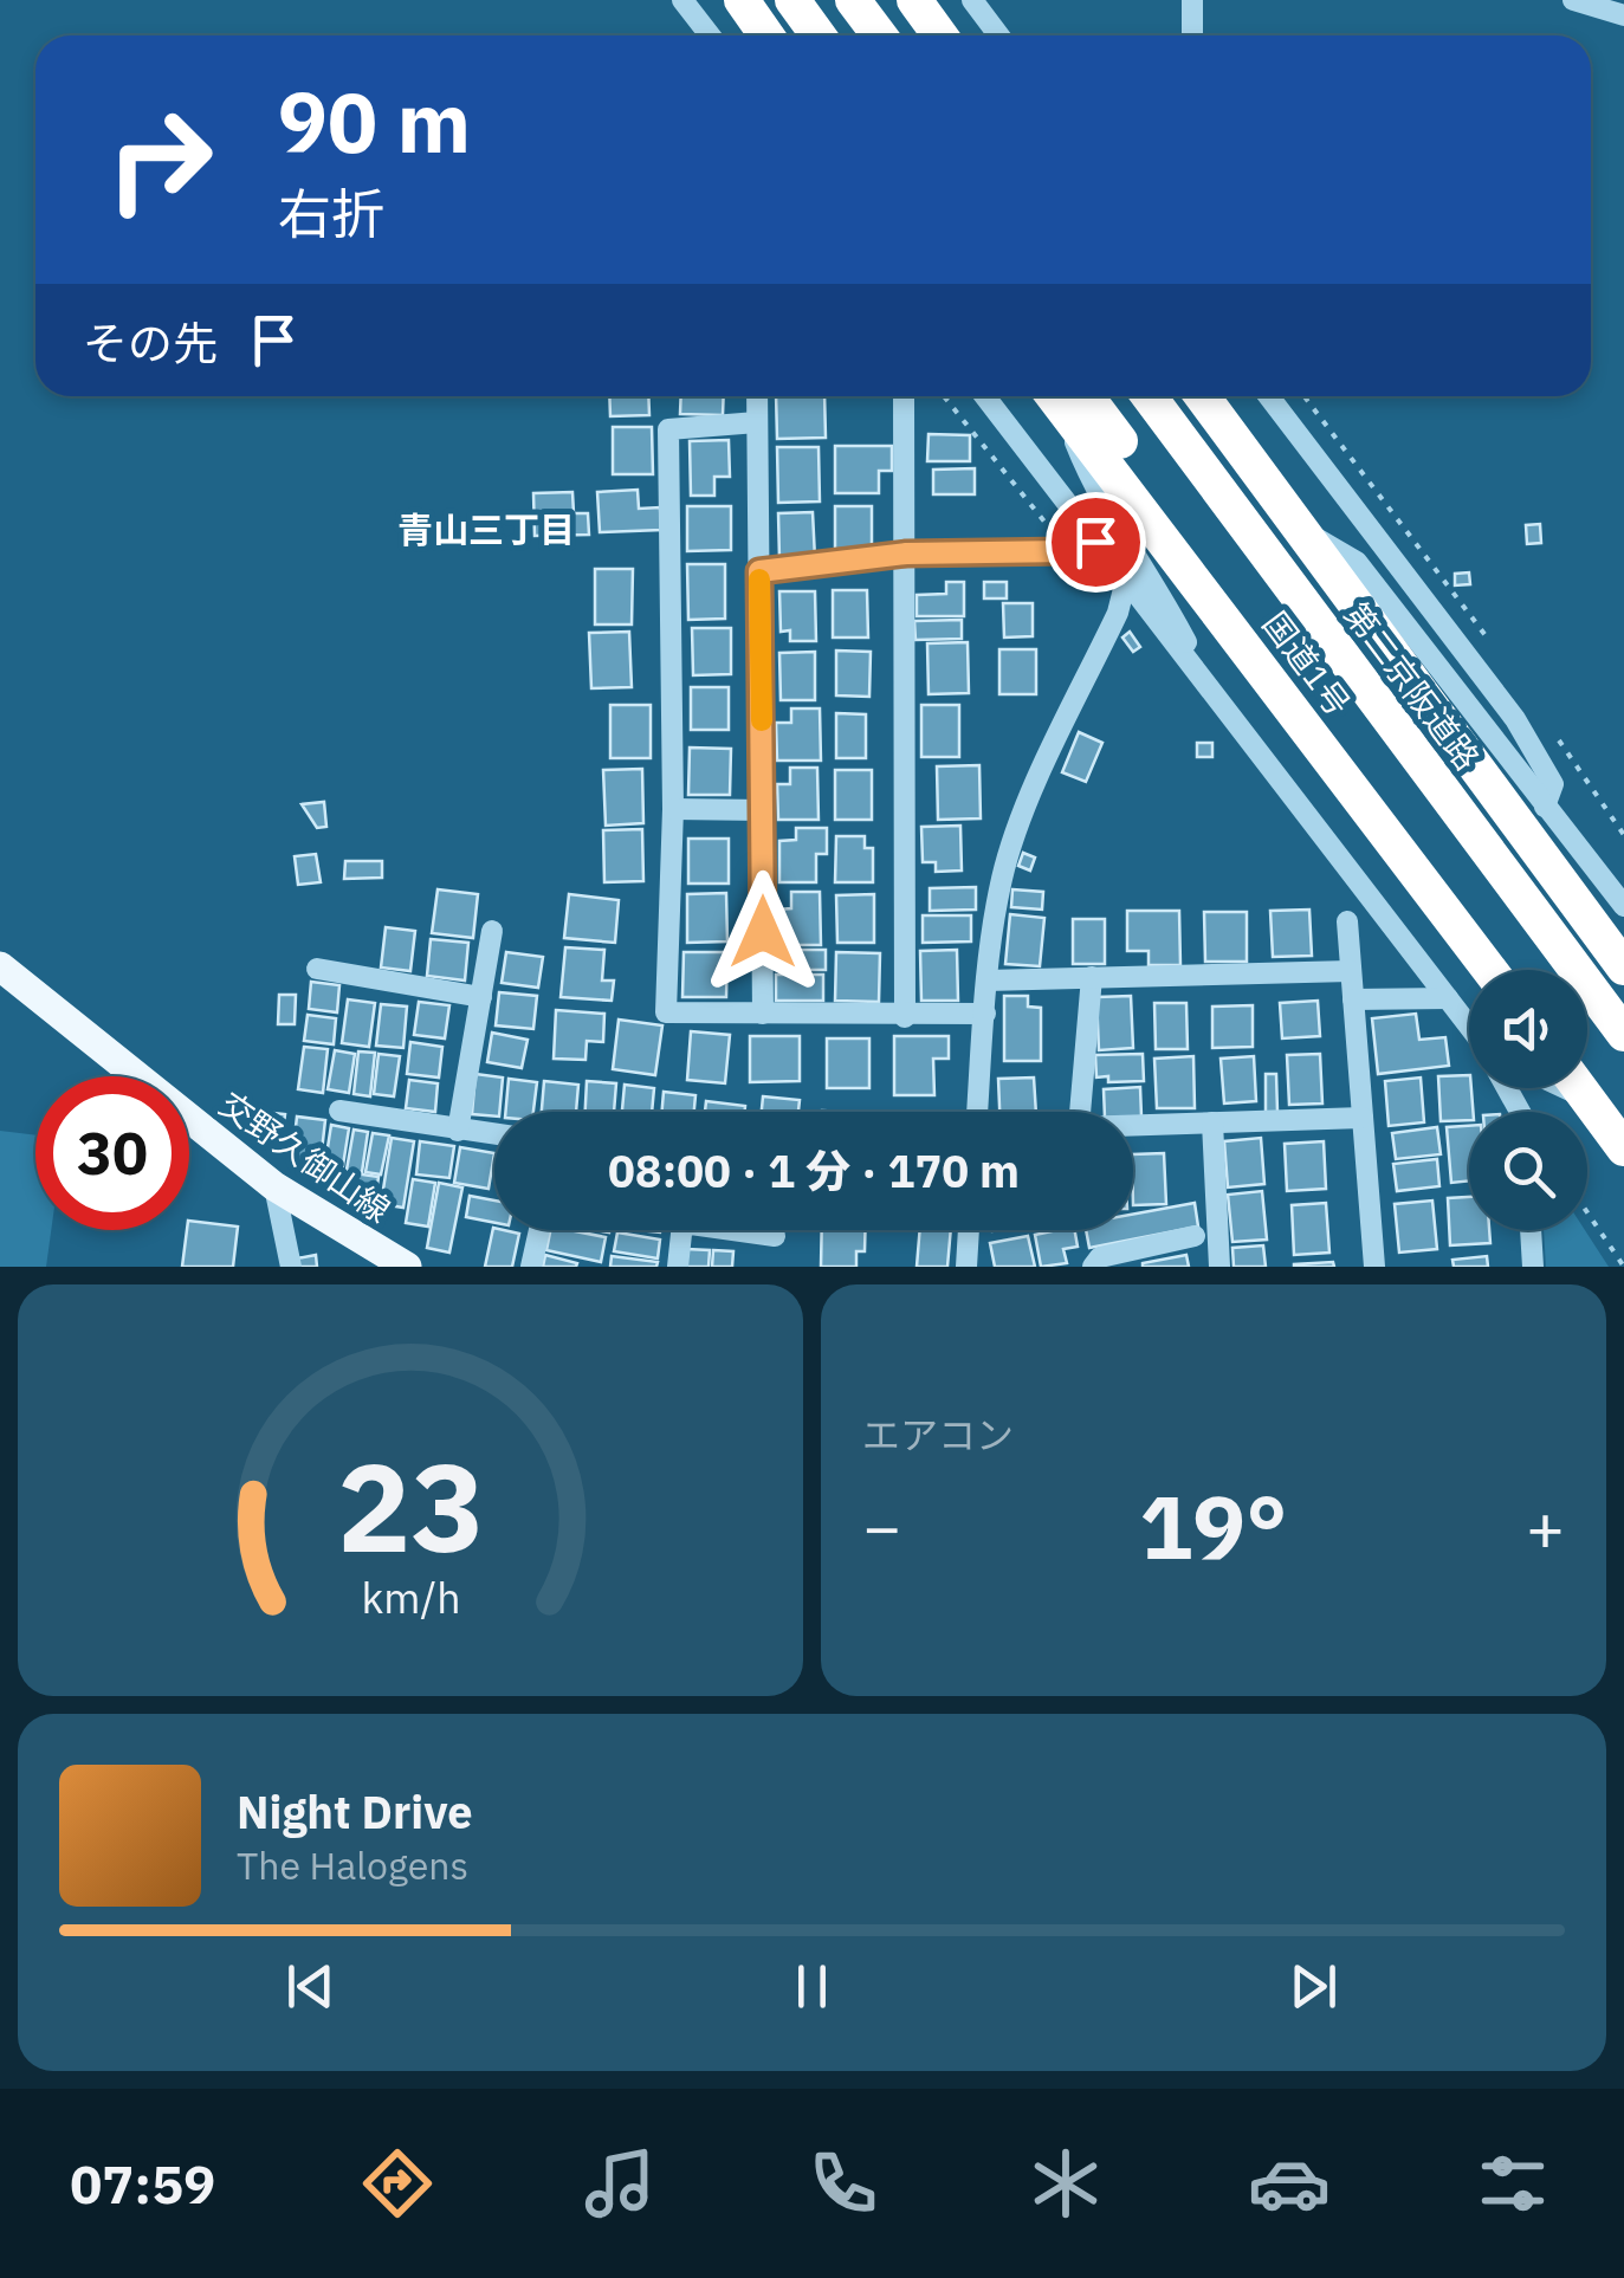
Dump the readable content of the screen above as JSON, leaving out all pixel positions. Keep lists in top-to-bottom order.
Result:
{
  "streets": {
    "highway": ["国道1号", "第二京阪道路"],
    "main road": ["交野久御山線"]
  },
  "districts": ["青山三丁目"],
  "page": {
    "turn": ["90 m", "右折"],
    "then": "その先",
    "limit": "30",
    "trip": "08:00 · 1 分 · 170 m",
    "tile": "エアコン",
    "heat": ["−", "19°", "+"],
    "song": ["Night Drive", "The Halogens"],
    "tabs": "07:59",
    "gauge": ["23", "km/h"]
  }
}
